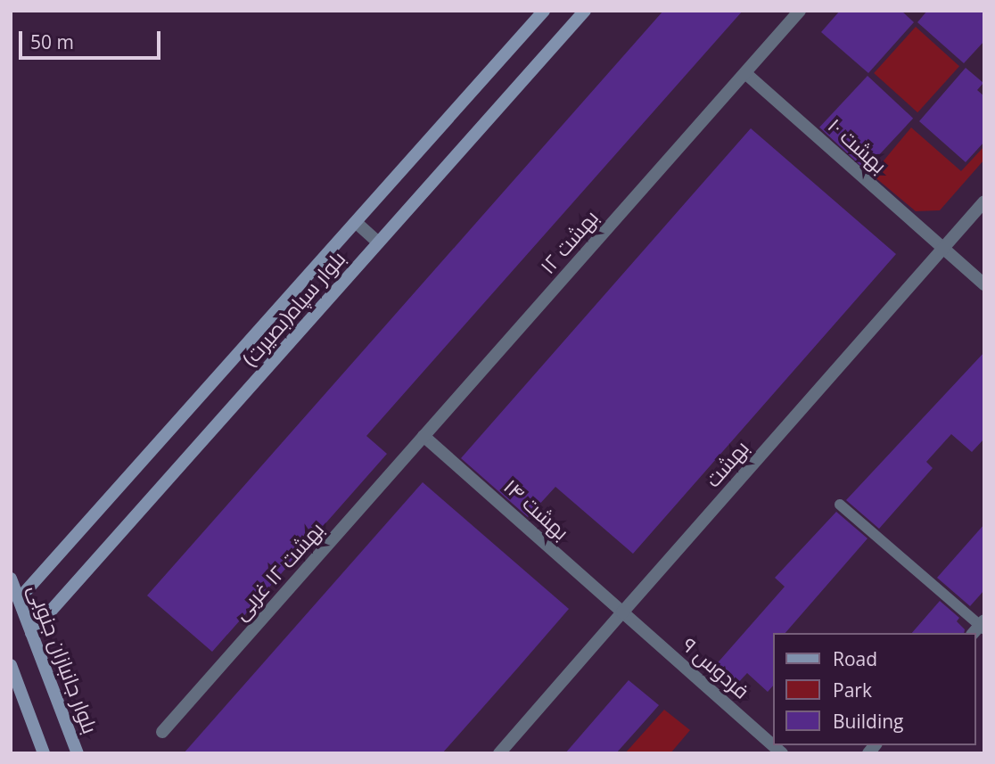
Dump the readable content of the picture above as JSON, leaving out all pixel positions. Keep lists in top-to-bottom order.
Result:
{
  "streets": {
    "main road": ["بلوار سپاه(بصیرت)", "بلوار جانبازان جنوبی"],
    "street": [
      "بهشت ۱۰",
      "بهشت ۱۲",
      "بهشت",
      "بهشت ۱۴",
      "بهشت ۱۲ غربی",
      "فردوس ۹"
    ]
  },
  "crossings": [
    ["بهشت ۱۰", "بهشت ۱۲"],
    ["بهشت ۱۰", "بهشت"],
    ["بهشت ۱۲", "بهشت ۱۴"],
    ["بهشت ۱۲", "بهشت ۱۲ غربی"],
    ["بلوار سپاه(بصیرت)", "بلوار جانبازان جنوبی"],
    ["بهشت", "بهشت ۱۴"],
    ["بهشت", "فردوس ۹"],
    ["بهشت ۱۴", "بهشت ۱۲ غربی"],
    ["بهشت ۱۴", "فردوس ۹"]
  ],
  "legend": ["Road", "Park", "Building"],
  "scale_bar": "50 m"
}
